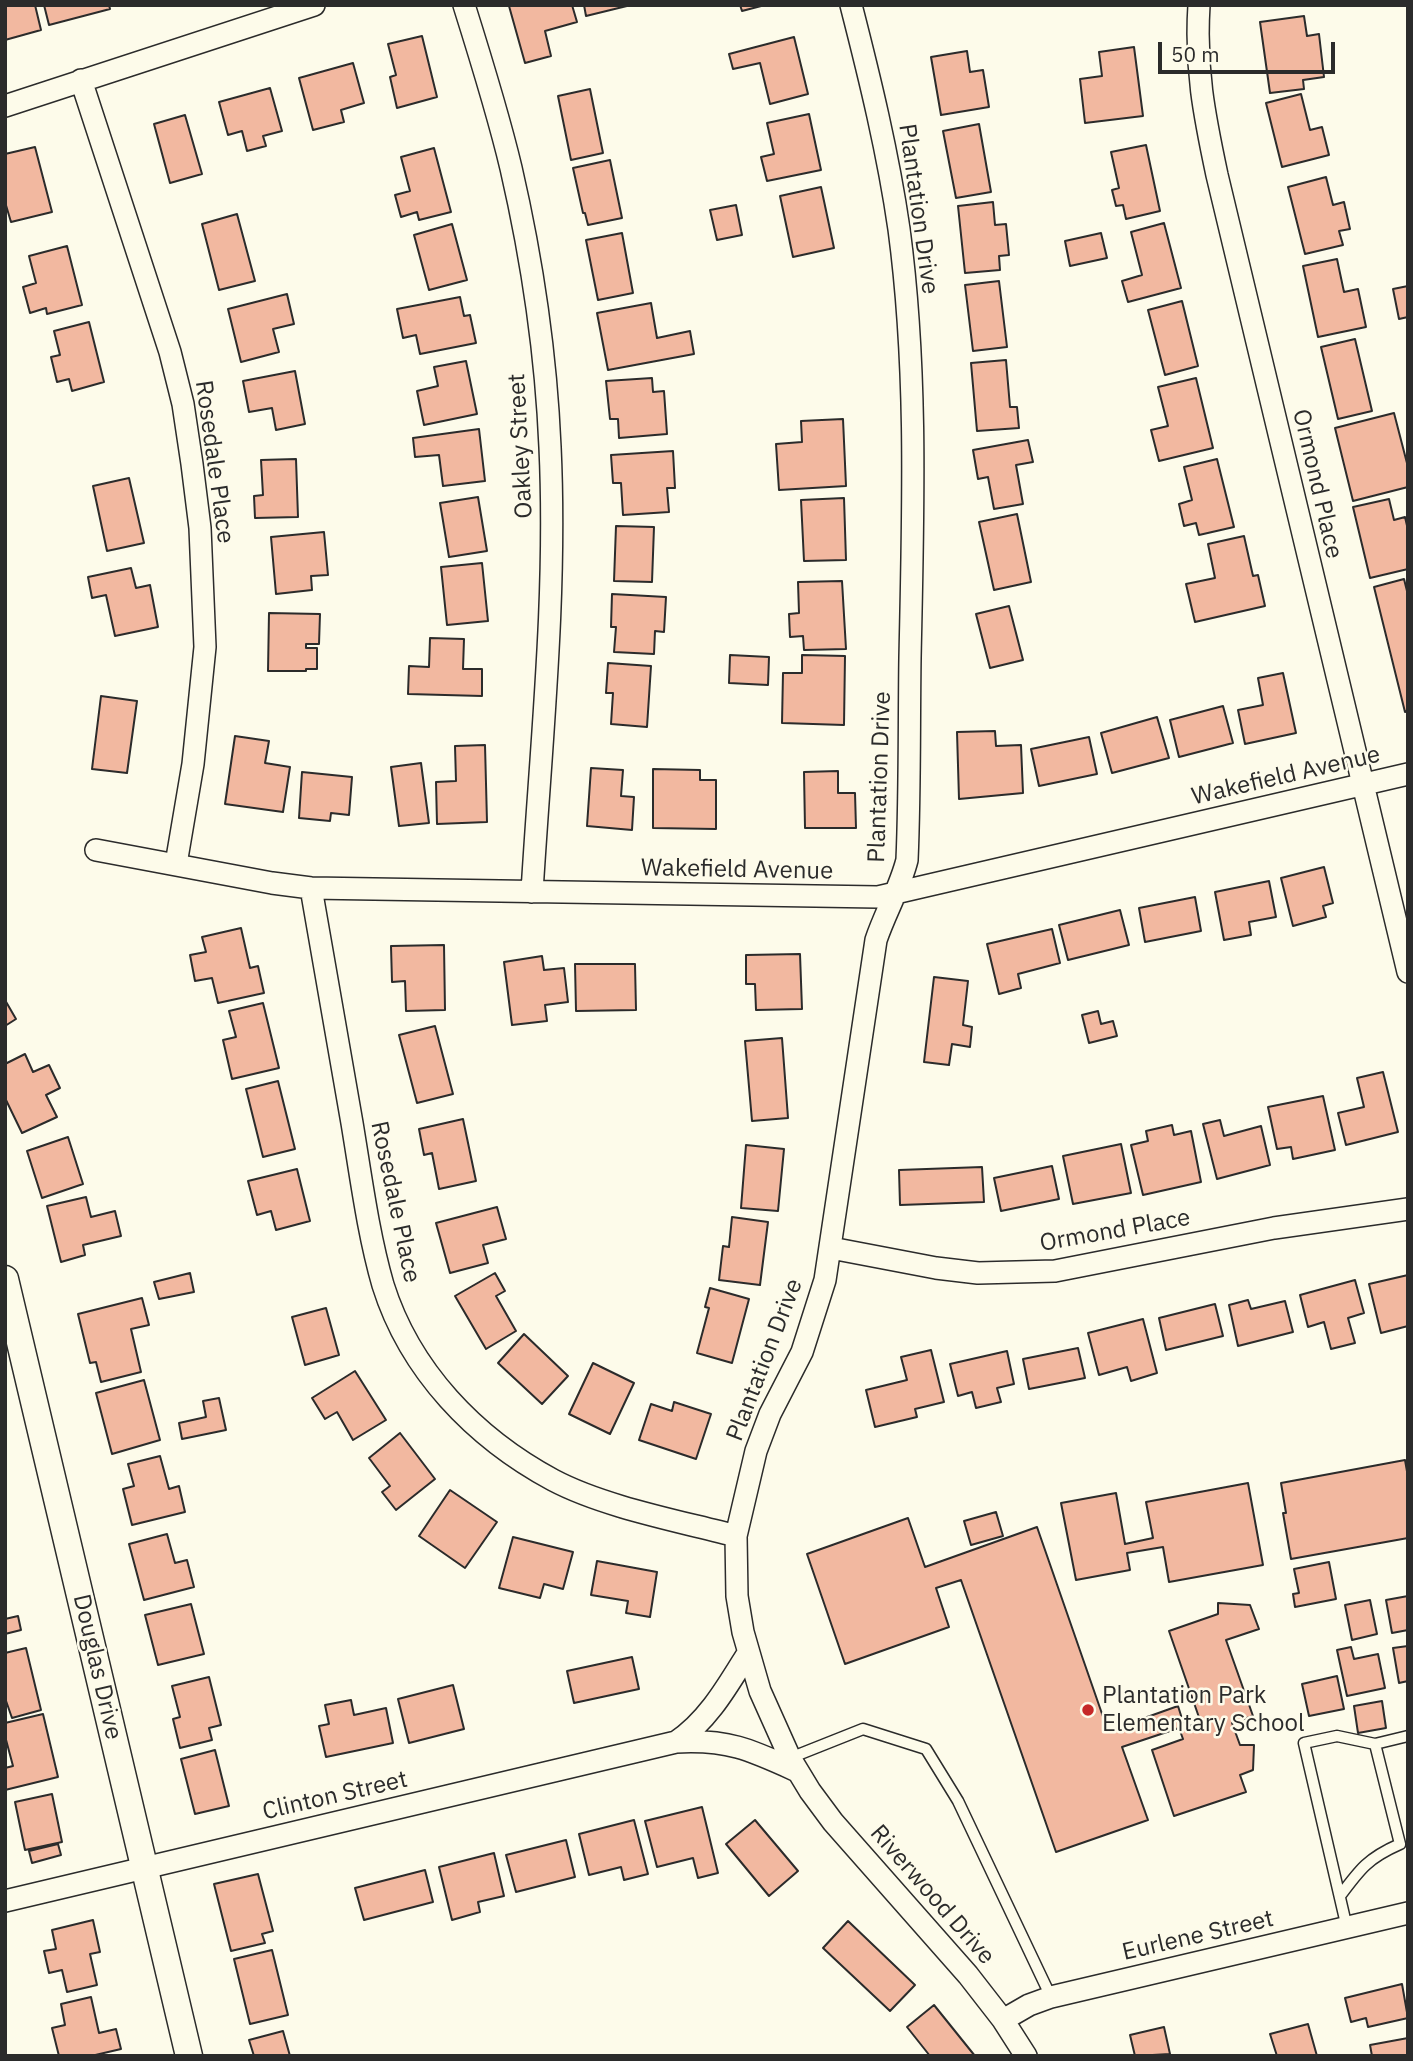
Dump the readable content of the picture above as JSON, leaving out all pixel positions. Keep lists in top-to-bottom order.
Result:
{
  "streets": {
    "street": [
      "Plantation Drive",
      "Oakley Street",
      "Rosedale Place",
      "Ormond Place",
      "Wakefield Avenue",
      "Douglas Drive",
      "Clinton Street",
      "Riverwood Drive",
      "Eurlene Street"
    ]
  },
  "crossings": [
    ["Plantation Drive", "Rosedale Place"],
    ["Plantation Drive", "Ormond Place"],
    ["Plantation Drive", "Wakefield Avenue"],
    ["Plantation Drive", "Clinton Street"],
    ["Plantation Drive", "Riverwood Drive"],
    ["Oakley Street", "Wakefield Avenue"],
    ["Rosedale Place", "Wakefield Avenue"],
    ["Ormond Place", "Wakefield Avenue"],
    ["Douglas Drive", "Clinton Street"],
    ["Clinton Street", "Riverwood Drive"],
    ["Riverwood Drive", "Eurlene Street"]
  ],
  "places": ["Plantation Park Elementary School"],
  "scale_bar": "50 m"
}
